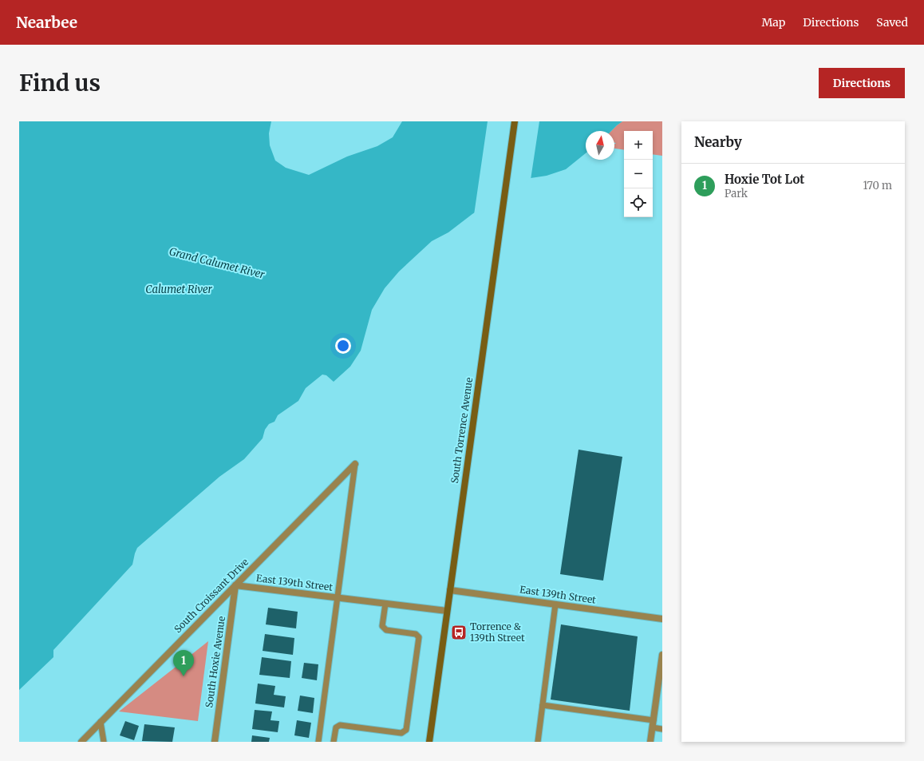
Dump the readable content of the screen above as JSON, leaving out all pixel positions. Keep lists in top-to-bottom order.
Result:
{
  "streets": {
    "main road": ["South Torrence Avenue"],
    "street": ["East 139th Street", "South Croissant Drive", "South Hoxie Avenue"]
  },
  "crossings": [
    ["South Torrence Avenue", "East 139th Street"],
    ["East 139th Street", "South Croissant Drive"],
    ["East 139th Street", "South Hoxie Avenue"],
    ["South Croissant Drive", "South Hoxie Avenue"]
  ],
  "water": ["Grand Calumet River", "Calumet River"],
  "places": {
    "bus stop": ["Torrence & 139th Street"]
  },
  "north": "top",
  "page": {
    "header": "Nearbee",
    "nav": ["Map", "Directions", "Saved"],
    "buttons": "Directions",
    "title": "Find us",
    "heading": "Nearby",
    "map_buttons": ["+", "−"],
    "list": [
      {
        "mark": "1",
        "name": "Hoxie Tot Lot",
        "note": "Park",
        "value": "170 m"
      }
    ],
    "pins": "1"
  }
}
